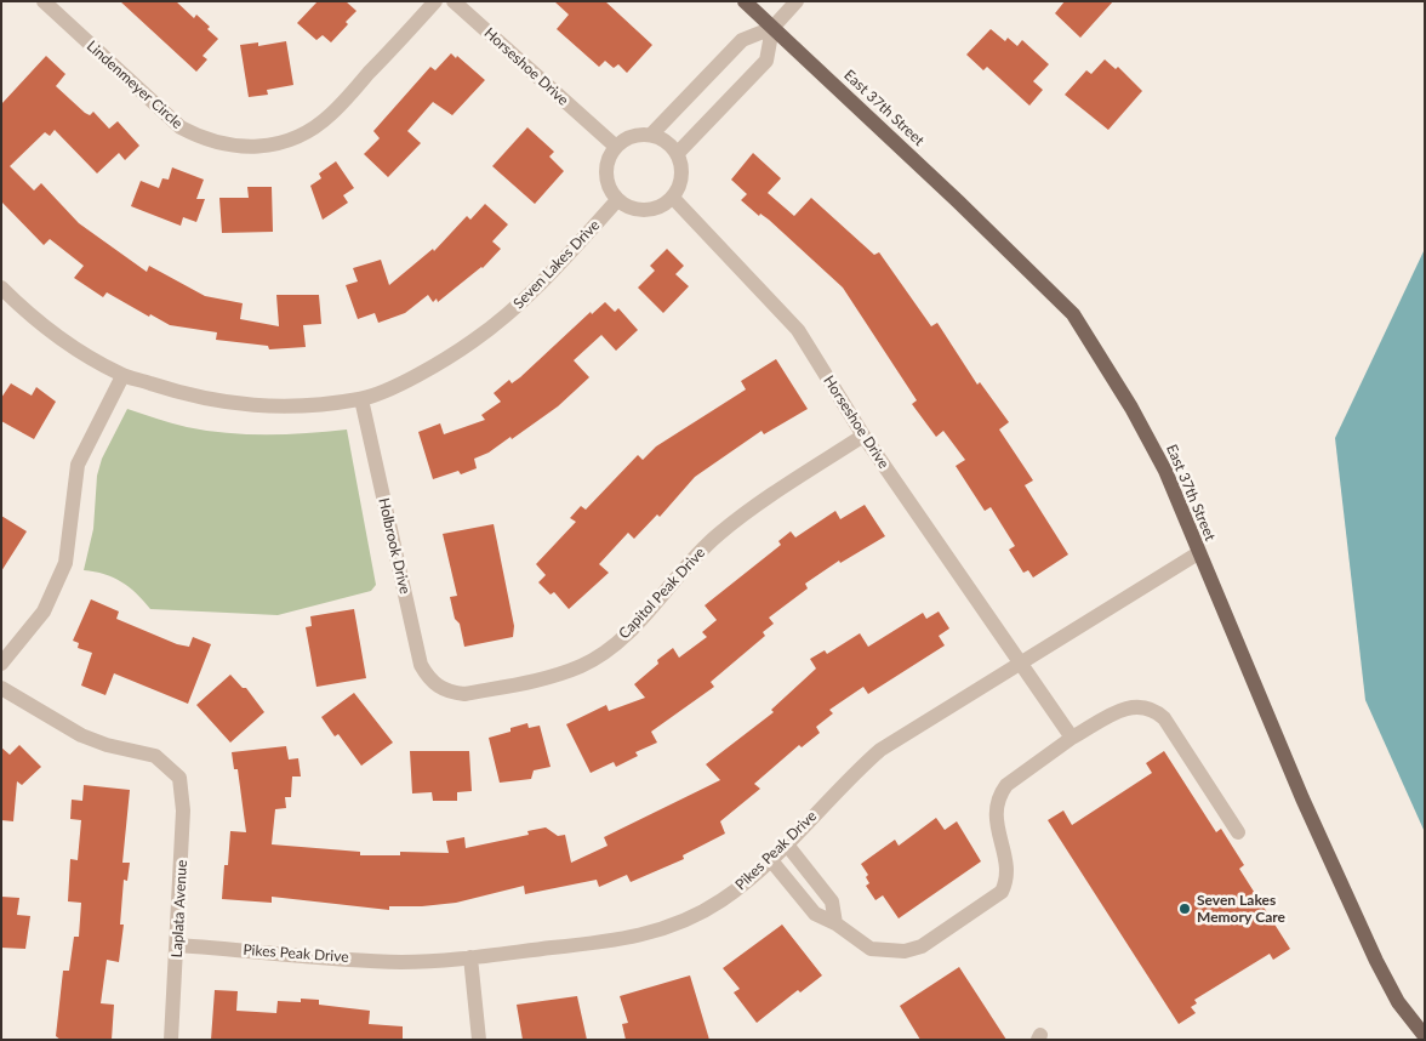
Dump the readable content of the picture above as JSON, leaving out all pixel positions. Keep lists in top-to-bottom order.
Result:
{
  "streets": {
    "main road": ["East 37th Street"],
    "street": [
      "Horseshoe Drive",
      "Lindenmeyer Circle",
      "Seven Lakes Drive",
      "Holbrook Drive",
      "Capitol Peak Drive",
      "Pikes Peak Drive",
      "Laplata Avenue"
    ]
  },
  "crossings": [
    ["Horseshoe Drive", "Seven Lakes Drive"],
    ["Horseshoe Drive", "Capitol Peak Drive"],
    ["Horseshoe Drive", "Pikes Peak Drive"],
    ["East 37th Street", "Pikes Peak Drive"],
    ["Seven Lakes Drive", "Holbrook Drive"],
    ["Holbrook Drive", "Capitol Peak Drive"],
    ["Pikes Peak Drive", "Laplata Avenue"]
  ],
  "places": ["Seven Lakes Memory Care"]
}
